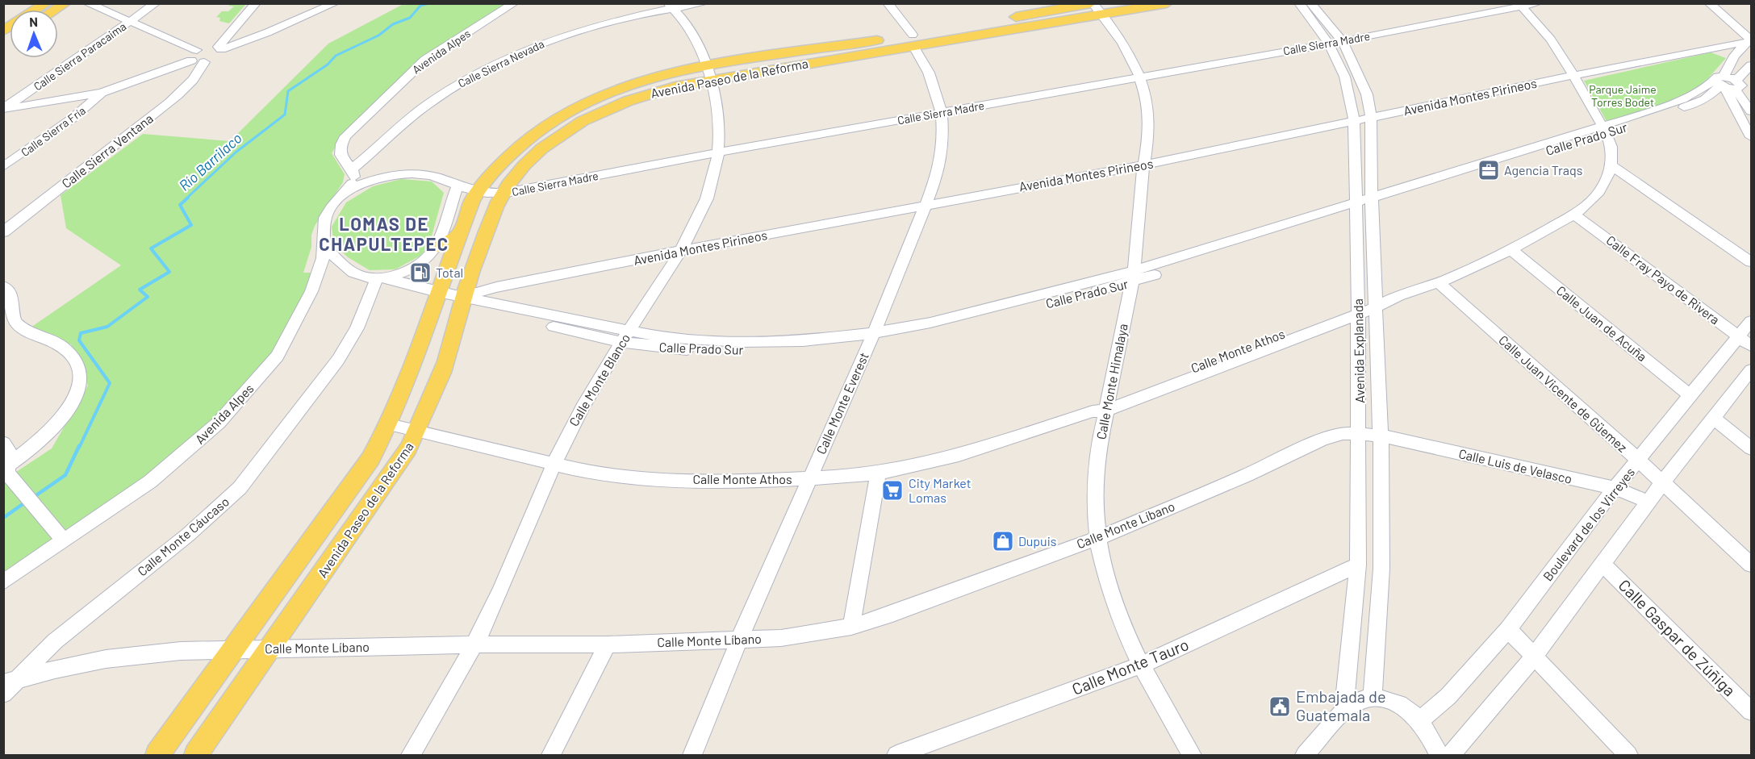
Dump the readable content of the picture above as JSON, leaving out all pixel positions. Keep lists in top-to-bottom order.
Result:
{
  "streets": {
    "main road": ["Avenida Paseo de la Reforma"],
    "street": [
      "Calle Sierra Madre",
      "Avenida Alpes",
      "Calle Sierra Paracaima",
      "Calle Sierra Nevada",
      "Avenida Montes Pirineos",
      "Calle Sierra Fría",
      "Calle Prado Sur",
      "Calle Sierra Ventana",
      "Calle Fray Payo de Rivera",
      "Calle Juan de Acuña",
      "Calle Monte Athos",
      "Avenida Explanada",
      "Calle Monte Blanco",
      "Calle Monte Himalaya",
      "Calle Juan Vicente de Güemez",
      "Calle Monte Everest",
      "Calle Luis de Velasco",
      "Boulevard de los Virreyes",
      "Calle Monte Líbano",
      "Calle Monte Cáucaso",
      "Calle Gaspar de Zúñiga",
      "Calle Monte Tauro"
    ]
  },
  "crossings": [
    ["Calle Sierra Madre", "Avenida Alpes"],
    ["Calle Sierra Madre", "Avenida Paseo de la Reforma"],
    ["Calle Sierra Madre", "Calle Prado Sur"],
    ["Calle Sierra Madre", "Calle Monte Athos"],
    ["Calle Sierra Madre", "Avenida Explanada"],
    ["Calle Sierra Madre", "Calle Monte Blanco"],
    ["Calle Sierra Madre", "Calle Monte Himalaya"],
    ["Calle Sierra Madre", "Calle Monte Everest"],
    ["Calle Sierra Madre", "Calle Monte Cáucaso"],
    ["Avenida Alpes", "Calle Sierra Nevada"],
    ["Avenida Alpes", "Calle Prado Sur"],
    ["Avenida Alpes", "Calle Monte Cáucaso"],
    ["Calle Sierra Nevada", "Calle Monte Blanco"],
    ["Avenida Paseo de la Reforma", "Avenida Montes Pirineos"],
    ["Avenida Paseo de la Reforma", "Calle Prado Sur"],
    ["Avenida Paseo de la Reforma", "Calle Monte Athos"],
    ["Avenida Paseo de la Reforma", "Calle Monte Blanco"],
    ["Avenida Paseo de la Reforma", "Calle Monte Himalaya"],
    ["Avenida Paseo de la Reforma", "Calle Monte Everest"],
    ["Avenida Paseo de la Reforma", "Calle Monte Líbano"],
    ["Avenida Montes Pirineos", "Calle Prado Sur"],
    ["Avenida Montes Pirineos", "Calle Monte Athos"],
    ["Avenida Montes Pirineos", "Avenida Explanada"],
    ["Avenida Montes Pirineos", "Calle Monte Blanco"],
    ["Avenida Montes Pirineos", "Calle Monte Himalaya"],
    ["Avenida Montes Pirineos", "Calle Monte Everest"],
    ["Calle Prado Sur", "Calle Monte Athos"],
    ["Calle Prado Sur", "Avenida Explanada"],
    ["Calle Prado Sur", "Calle Monte Blanco"],
    ["Calle Prado Sur", "Calle Monte Himalaya"],
    ["Calle Prado Sur", "Calle Monte Everest"],
    ["Calle Prado Sur", "Calle Monte Cáucaso"],
    ["Calle Fray Payo de Rivera", "Calle Monte Athos"],
    ["Calle Fray Payo de Rivera", "Boulevard de los Virreyes"],
    ["Calle Juan de Acuña", "Calle Monte Athos"],
    ["Calle Juan de Acuña", "Boulevard de los Virreyes"],
    ["Calle Monte Athos", "Avenida Explanada"],
    ["Calle Monte Athos", "Calle Monte Blanco"],
    ["Calle Monte Athos", "Calle Monte Himalaya"],
    ["Calle Monte Athos", "Calle Juan Vicente de Güemez"],
    ["Calle Monte Athos", "Calle Monte Everest"],
    ["Avenida Explanada", "Calle Luis de Velasco"],
    ["Avenida Explanada", "Calle Monte Líbano"],
    ["Avenida Explanada", "Calle Monte Tauro"],
    ["Calle Monte Blanco", "Calle Monte Líbano"],
    ["Calle Monte Himalaya", "Calle Monte Líbano"],
    ["Calle Monte Himalaya", "Calle Monte Tauro"],
    ["Calle Juan Vicente de Güemez", "Boulevard de los Virreyes"],
    ["Calle Monte Everest", "Calle Monte Líbano"],
    ["Calle Luis de Velasco", "Boulevard de los Virreyes"],
    ["Calle Luis de Velasco", "Calle Monte Líbano"],
    ["Calle Monte Líbano", "Calle Monte Cáucaso"]
  ],
  "districts": ["LOMAS DE CHAPULTEPEC"],
  "water": ["Río Barrilaco"],
  "parks": ["Parque Jaime Torres Bodet"],
  "places": {
    "office": ["Agencia Traqs"],
    "fuel station": ["Total"],
    "supermarket": ["City Market Lomas"],
    "shop": ["Dupuis"],
    "public building": ["Embajada de Guatemala"]
  },
  "north": "top"
}
